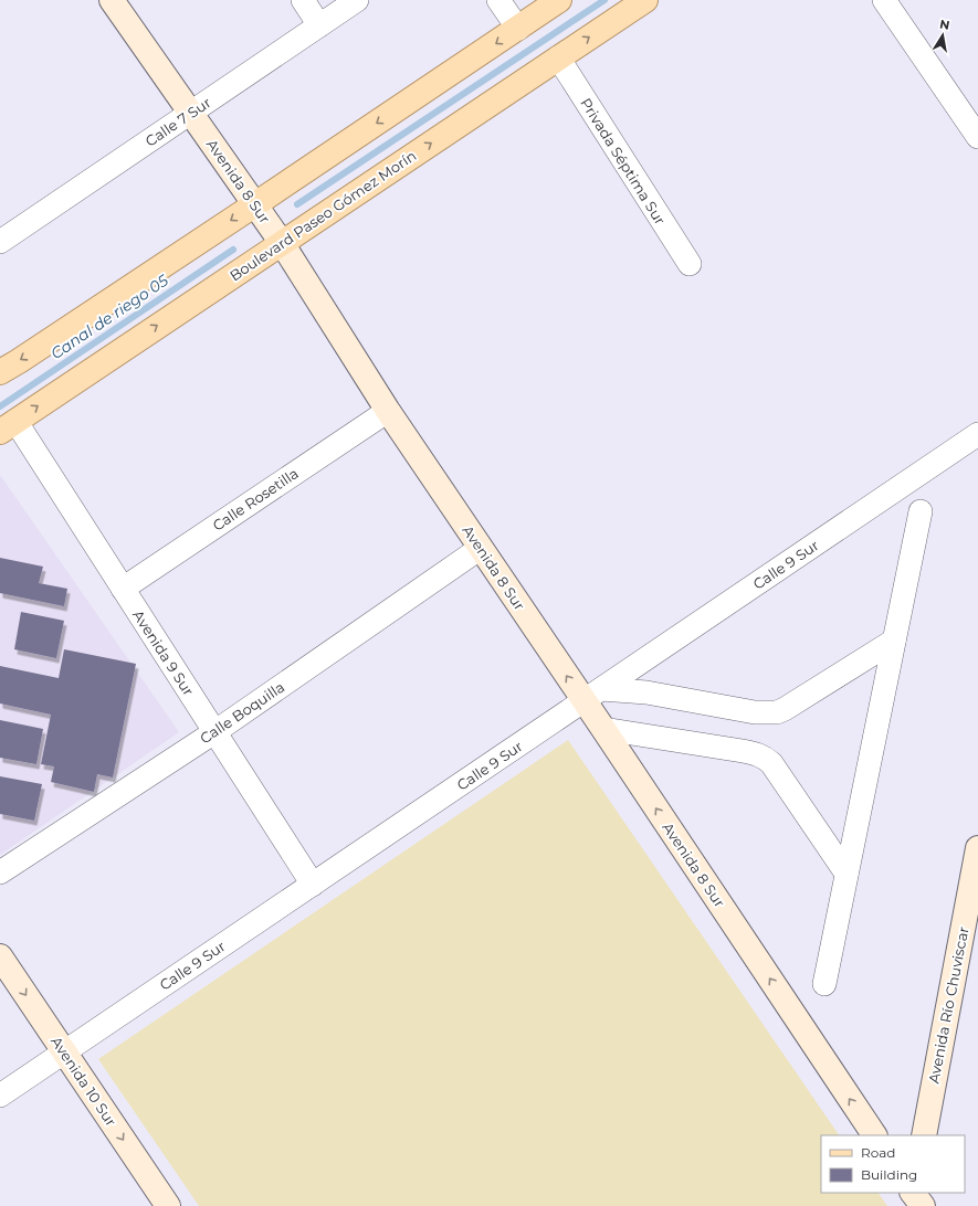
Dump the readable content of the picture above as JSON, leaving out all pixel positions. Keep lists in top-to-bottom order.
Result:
{
  "streets": {
    "main road": [
      "Avenida 8 Sur",
      "Boulevard Paseo Gómez Morín",
      "Avenida Río Chuviscar",
      "Avenida 10 Sur"
    ],
    "street": [
      "Calle 7 Sur",
      "Privada Séptima Sur",
      "Calle Rosetilla",
      "Calle 9 Sur",
      "Avenida 9 Sur",
      "Calle Boquilla"
    ]
  },
  "crossings": [
    ["Calle 7 Sur", "Avenida 8 Sur"],
    ["Privada Séptima Sur", "Boulevard Paseo Gómez Morín"],
    ["Avenida 8 Sur", "Boulevard Paseo Gómez Morín"],
    ["Avenida 8 Sur", "Calle Rosetilla"],
    ["Avenida 8 Sur", "Calle 9 Sur"],
    ["Avenida 8 Sur", "Calle Boquilla"],
    ["Boulevard Paseo Gómez Morín", "Avenida 9 Sur"],
    ["Calle Rosetilla", "Avenida 9 Sur"],
    ["Calle 9 Sur", "Avenida 9 Sur"],
    ["Calle 9 Sur", "Avenida 10 Sur"],
    ["Avenida 9 Sur", "Calle Boquilla"]
  ],
  "one_way": ["Avenida 8 Sur", "Avenida 10 Sur"],
  "water": ["Canal de riego 05"],
  "legend": ["Road", "Building"],
  "north": "top"
}
